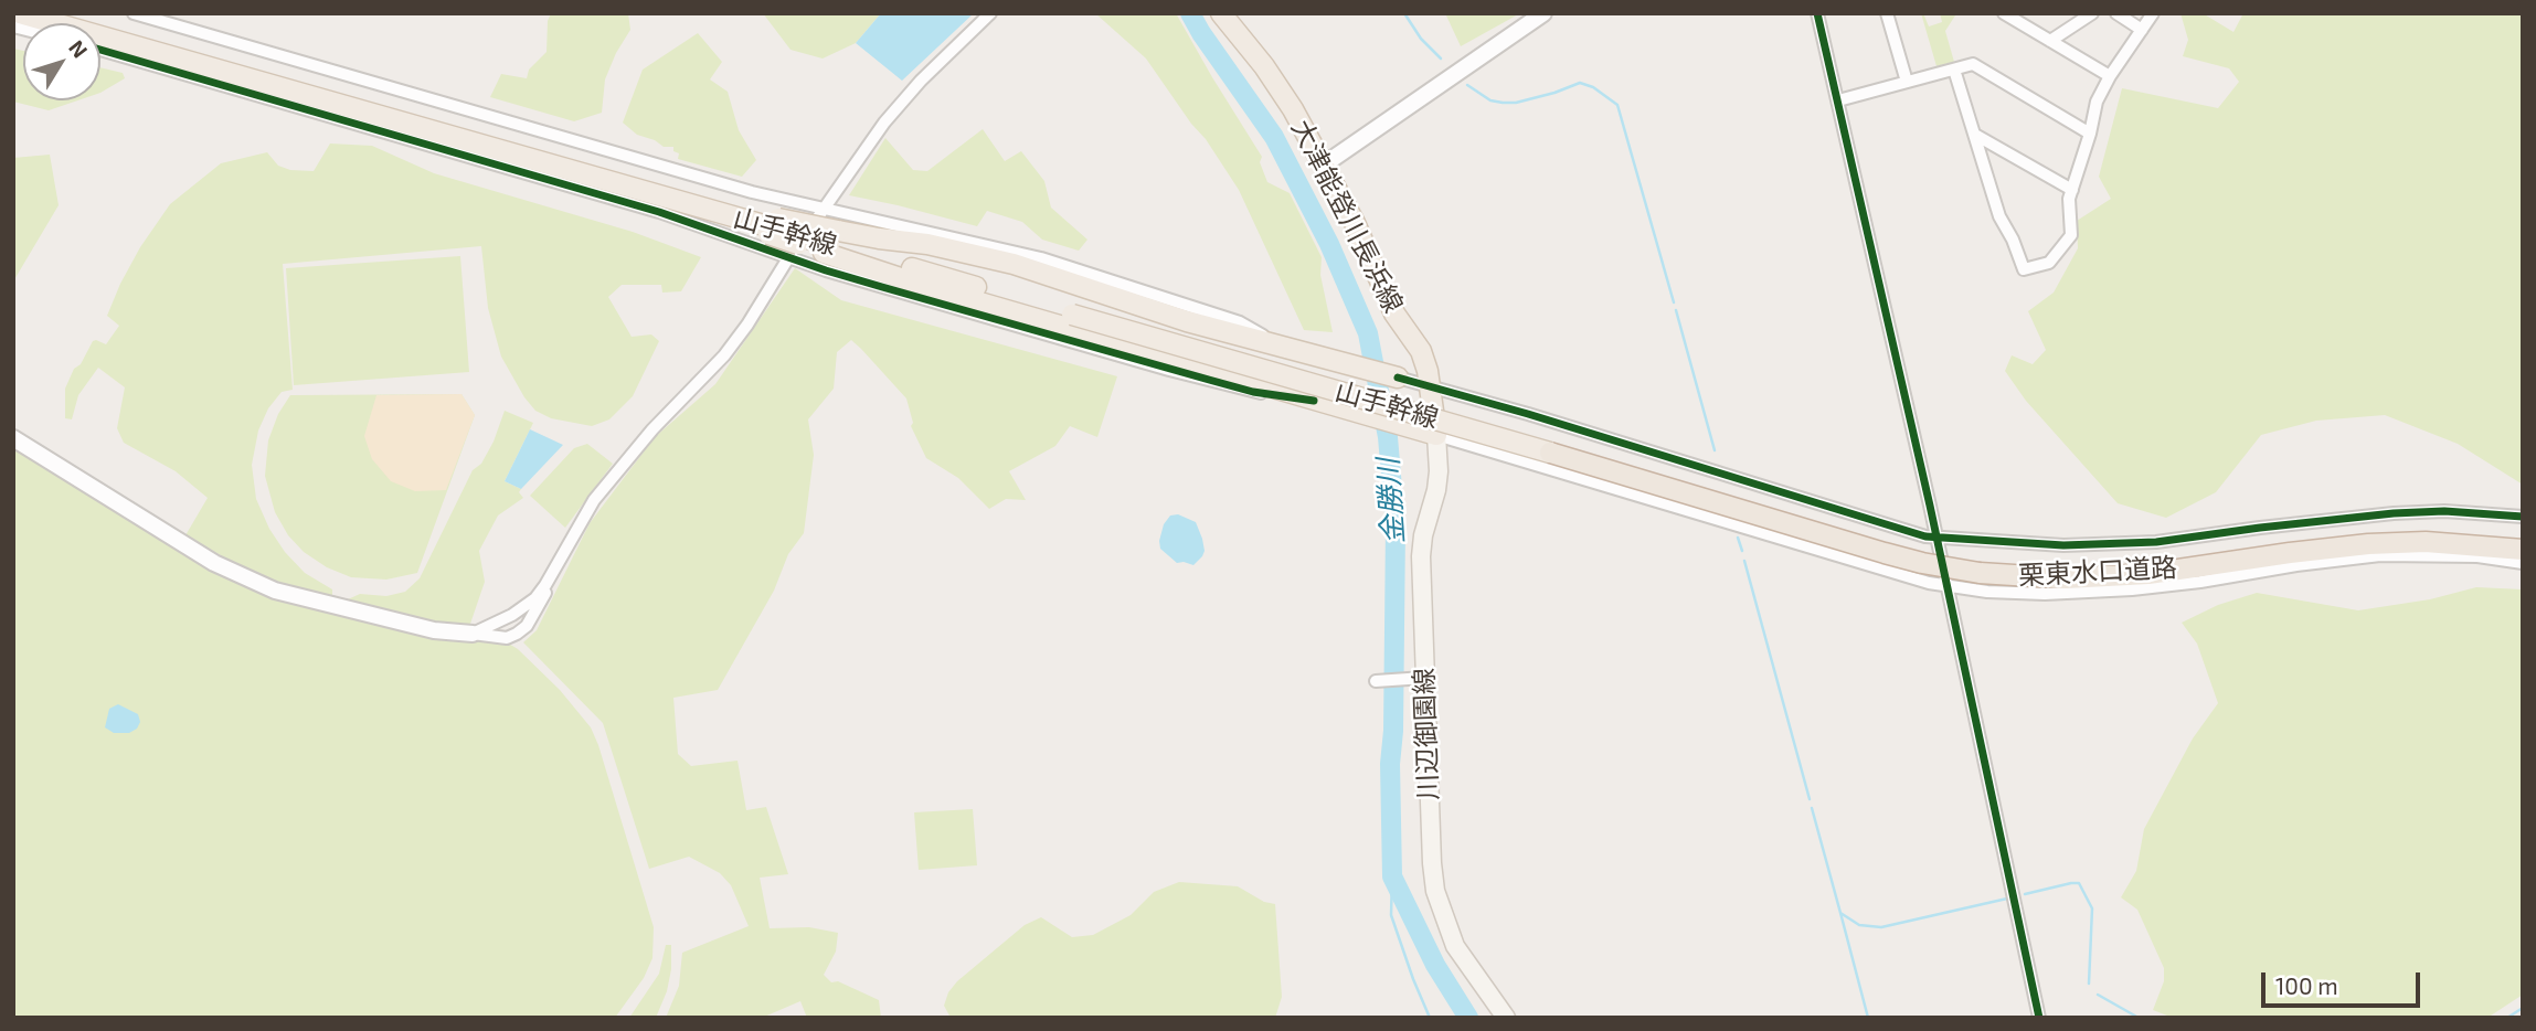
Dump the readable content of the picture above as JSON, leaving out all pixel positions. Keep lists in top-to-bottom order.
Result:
{
  "streets": {
    "highway": ["栗東水口道路"],
    "main road": ["大津能登川長浜線", "山手幹線", "川辺御園線"]
  },
  "crossings": [
    ["大津能登川長浜線", "川辺御園線"],
    ["山手幹線", "栗東水口道路"]
  ],
  "water": ["金勝川"],
  "scale_bar": "100 m",
  "north": "top right"
}
